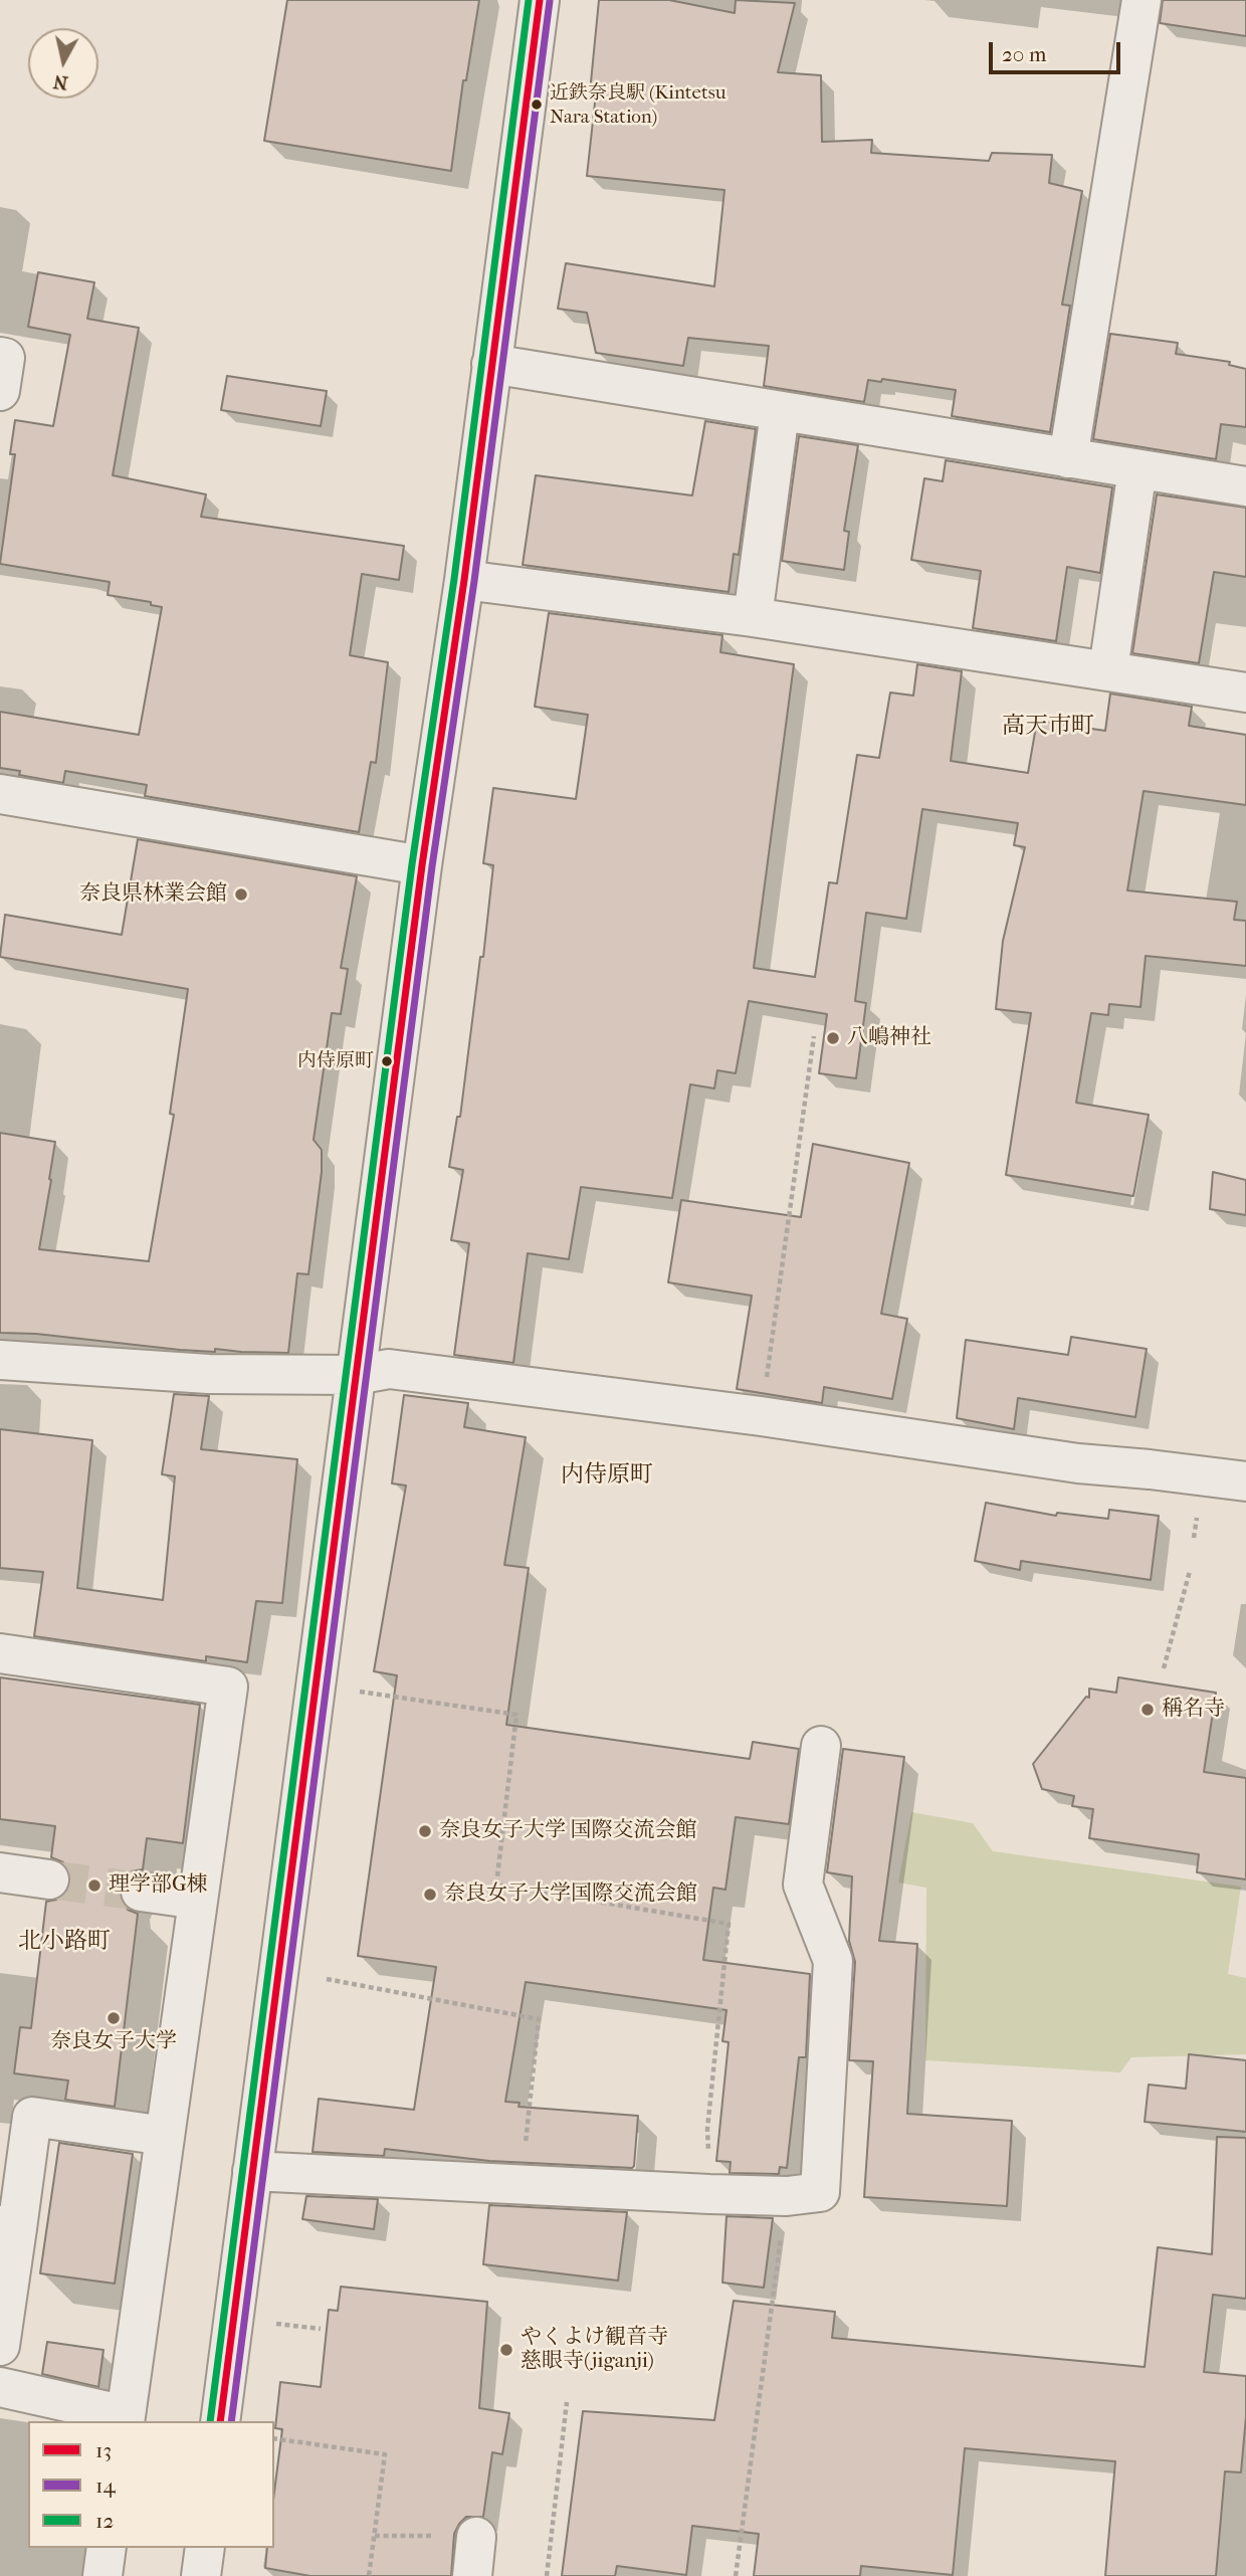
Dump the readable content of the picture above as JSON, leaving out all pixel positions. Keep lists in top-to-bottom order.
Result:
{
  "districts": ["高天市町", "内侍原町", "北小路町"],
  "places": [
    "近鉄奈良駅 (Kintetsu Nara Station)",
    "奈良県林業会館",
    "八嶋神社",
    "内侍原町",
    "稱名寺",
    "奈良女子大学 国際交流会館",
    "理学部G棟",
    "奈良女子大学国際交流会館",
    "奈良女子大学",
    "やくよけ観音寺 慈眼寺(jiganji)"
  ],
  "lines": ["transit line 13", "transit line 12", "transit line 14"],
  "legend": ["13", "14", "12"],
  "scale_bar": "20 m",
  "north": "bottom"
}
